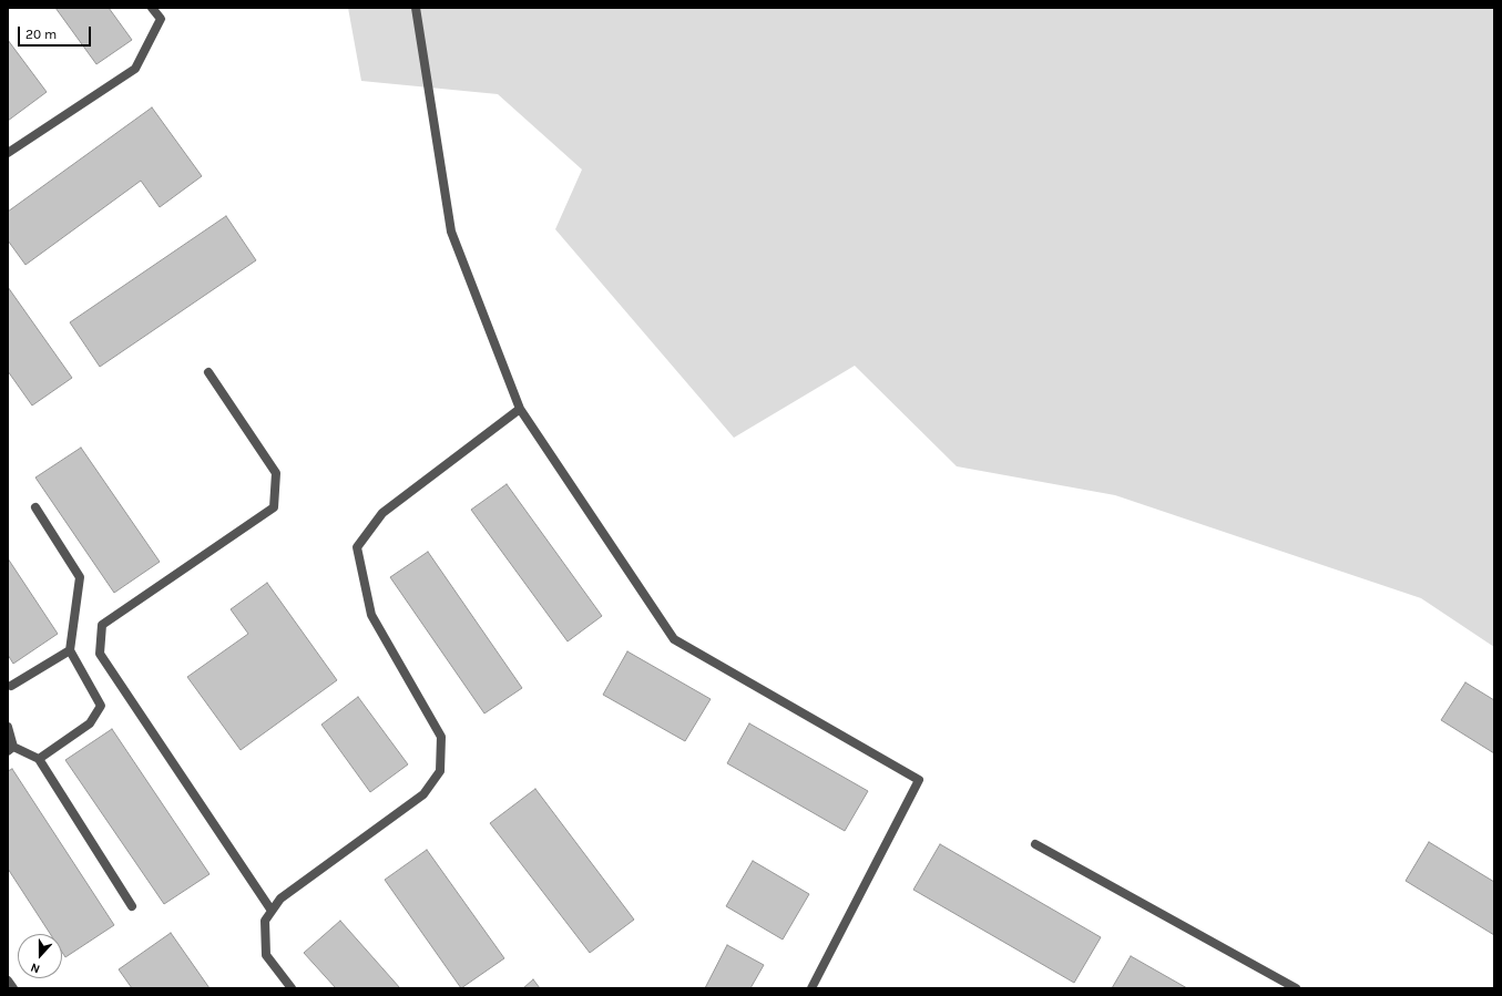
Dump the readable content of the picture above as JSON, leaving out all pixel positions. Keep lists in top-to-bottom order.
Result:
{
  "scale_bar": "20 m",
  "north": "bottom"
}
